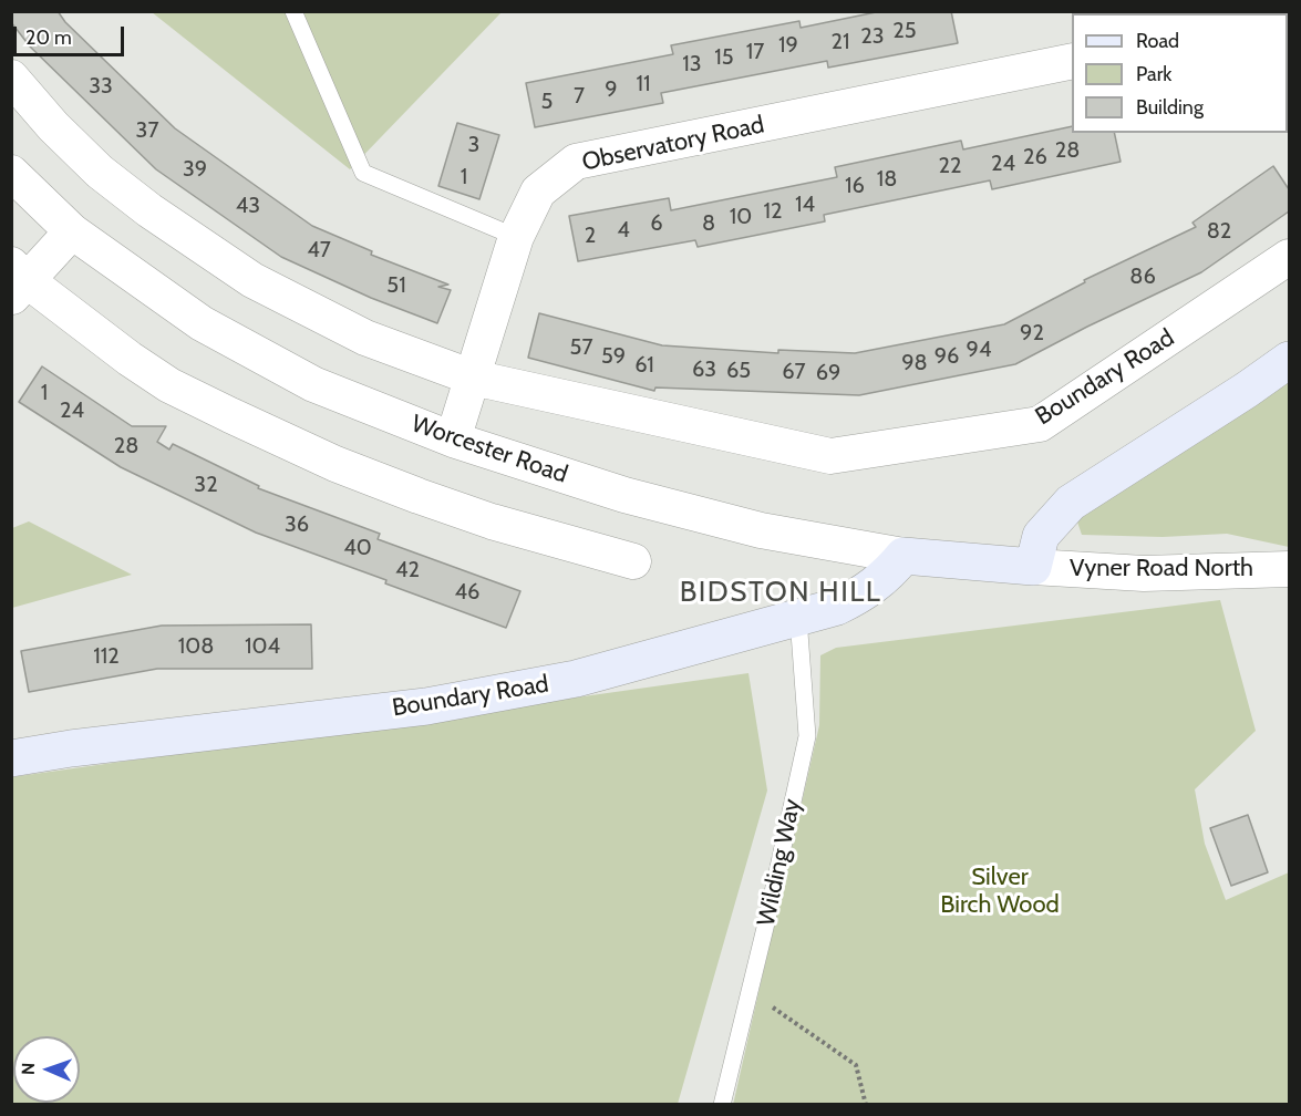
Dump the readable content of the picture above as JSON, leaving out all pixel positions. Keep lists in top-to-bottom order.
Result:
{
  "streets": {
    "main road": ["Boundary Road", "Worcester Road"],
    "street": ["Observatory Road", "Vyner Road North"],
    "lane": ["Wilding Way"]
  },
  "crossings": [
    ["Observatory Road", "Boundary Road"],
    ["Observatory Road", "Worcester Road"],
    ["Boundary Road", "Worcester Road"],
    ["Boundary Road", "Wilding Way"],
    ["Worcester Road", "Vyner Road North"]
  ],
  "districts": ["BIDSTON HILL"],
  "parks": ["Silver Birch Wood"],
  "house_numbers": [
    "25",
    "23",
    "21",
    "19",
    "17",
    "15",
    "13",
    "11",
    "33",
    "9",
    "7",
    "5",
    "37",
    "3",
    "28",
    "26",
    "24",
    "22",
    "39",
    "1",
    "18",
    "16",
    "14",
    "43",
    "12",
    "10",
    "6",
    "8",
    "4",
    "82",
    "2",
    "47",
    "86",
    "51",
    "92",
    "57",
    "94",
    "59",
    "96",
    "98",
    "61",
    "63",
    "65",
    "67",
    "69",
    "1",
    "24",
    "28",
    "32",
    "36",
    "40",
    "42",
    "46",
    "108",
    "104",
    "112"
  ],
  "legend": ["Road", "Park", "Building"],
  "scale_bar": "20 m",
  "north": "left"
}
